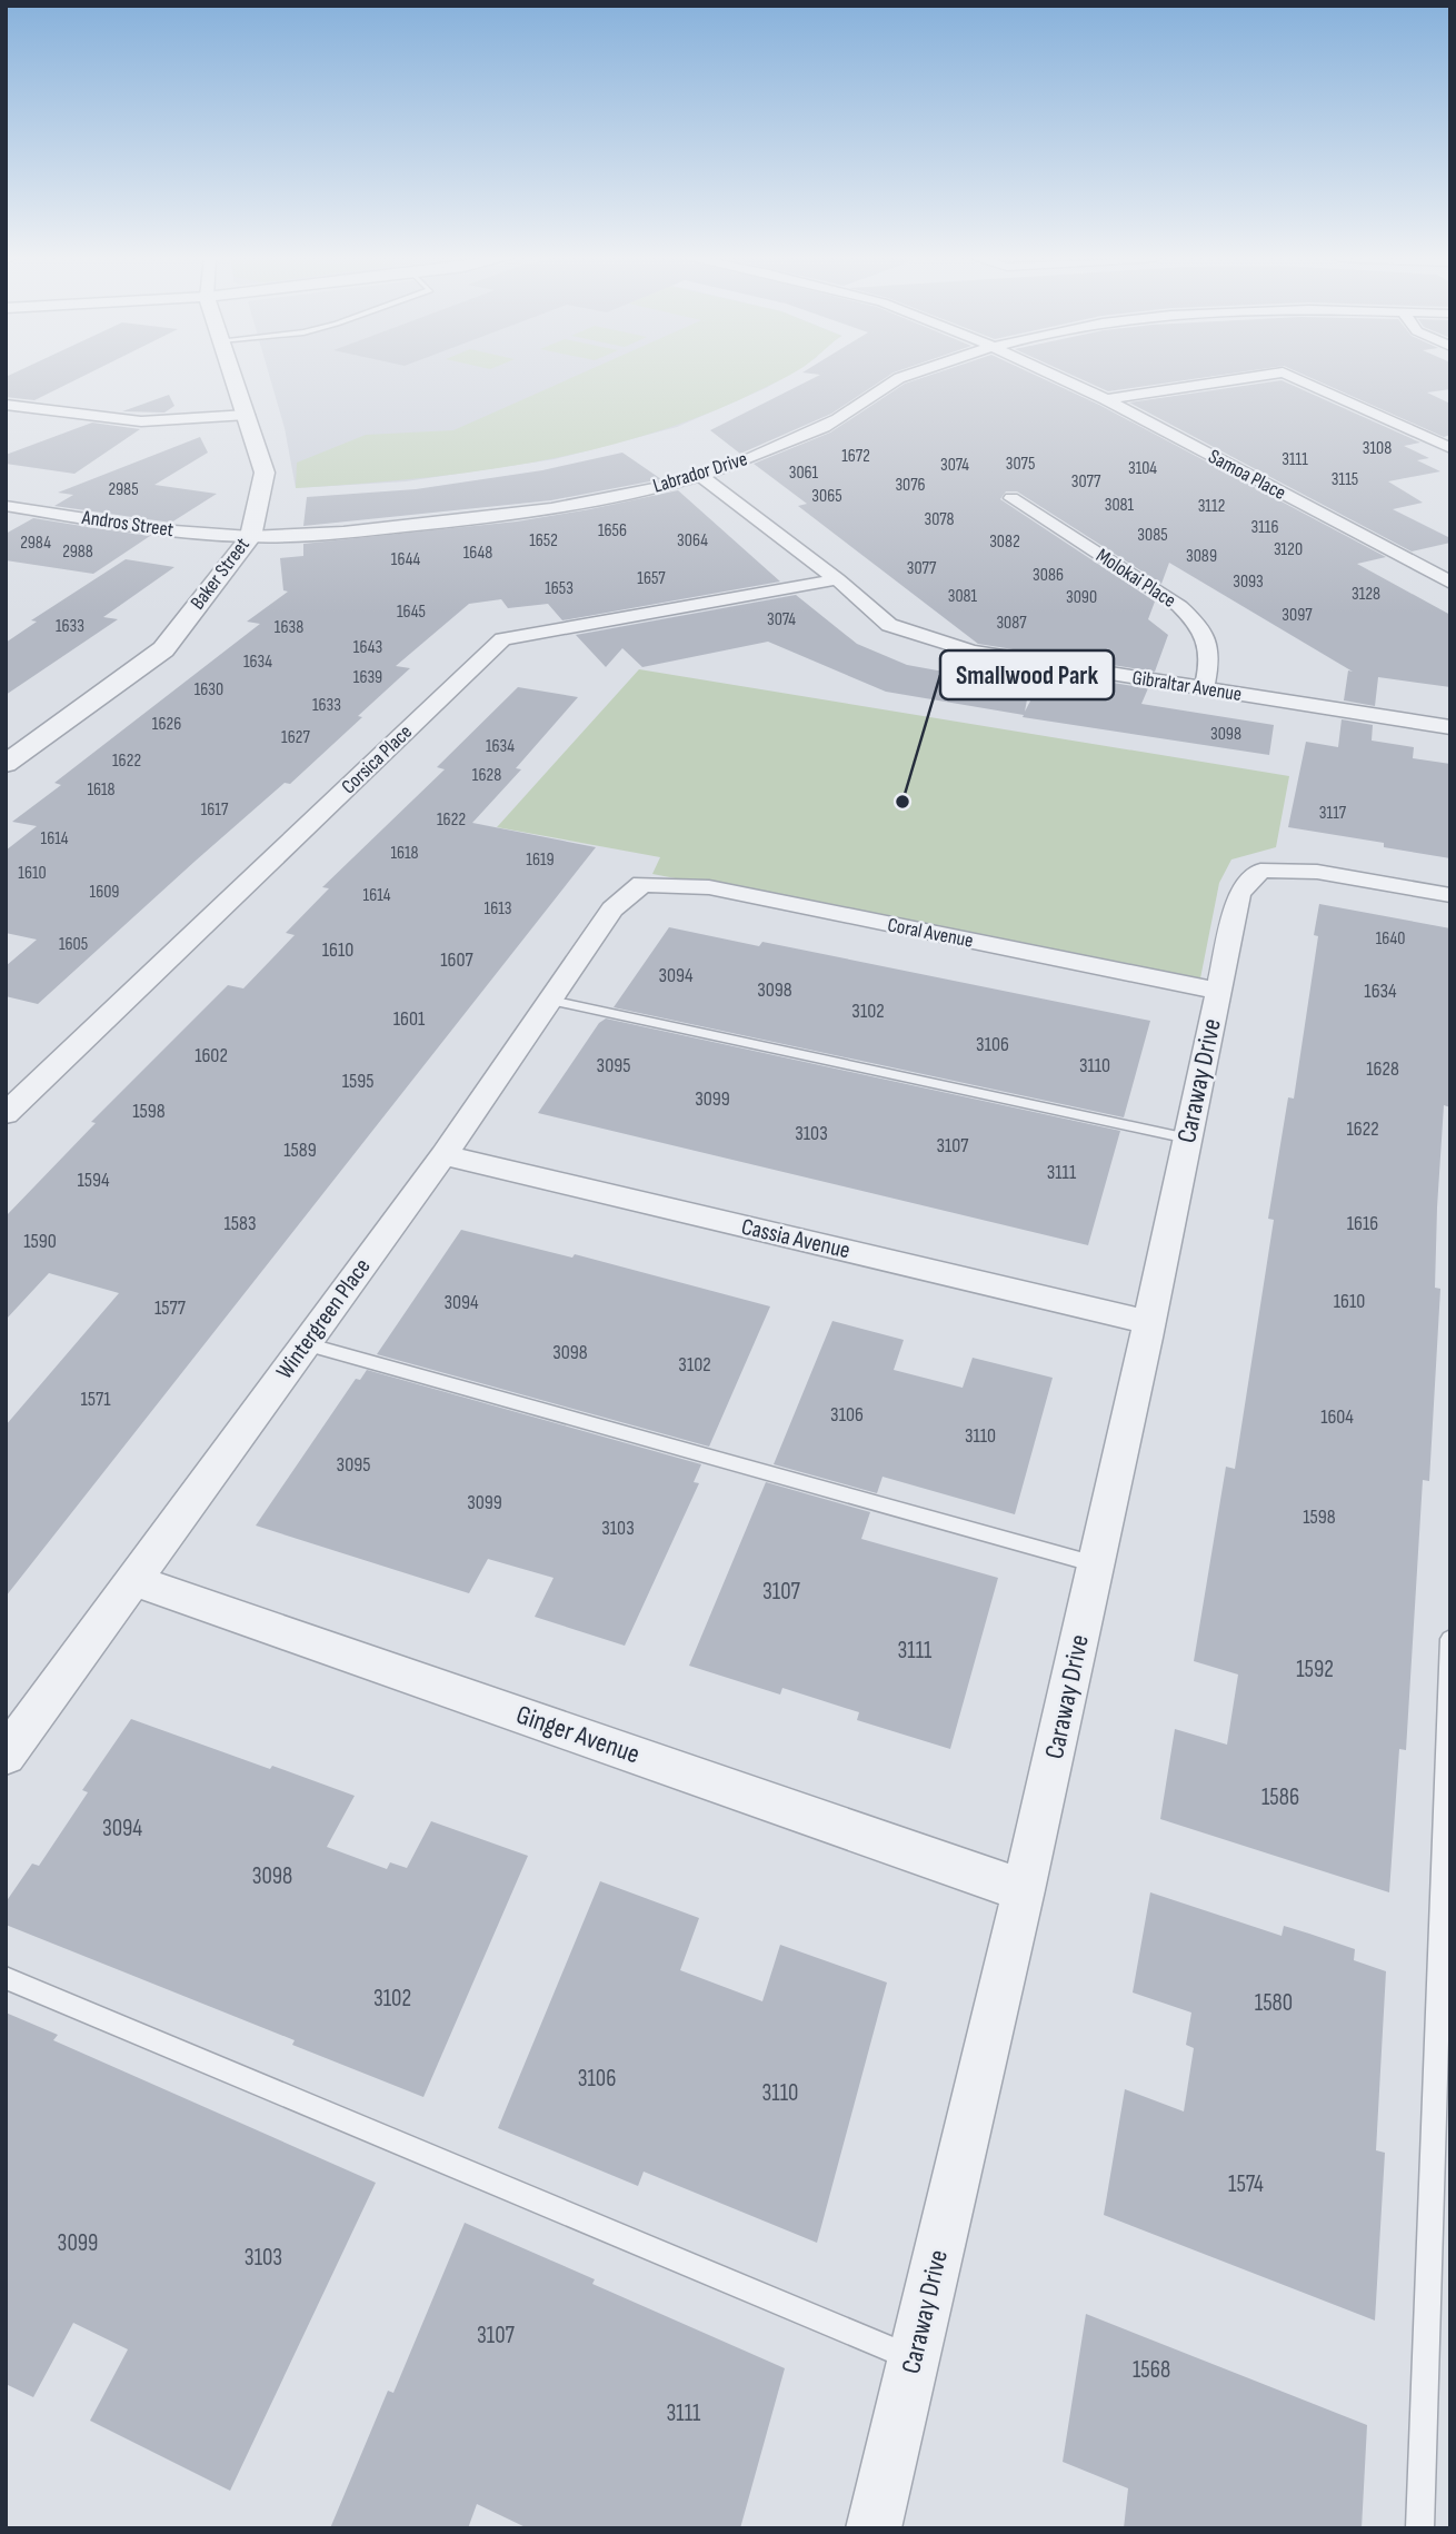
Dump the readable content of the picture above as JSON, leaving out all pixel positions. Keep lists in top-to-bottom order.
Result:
{
  "streets": {
    "street": [
      "Labrador Drive",
      "Samoa Place",
      "Andros Street",
      "Baker Street",
      "Molokai Place",
      "Gibraltar Avenue",
      "Corsica Place",
      "Coral Avenue",
      "Caraway Drive",
      "Cassia Avenue",
      "Wintergreen Place",
      "Ginger Avenue"
    ]
  },
  "crossings": [
    ["Labrador Drive", "Andros Street"],
    ["Labrador Drive", "Baker Street"],
    ["Labrador Drive", "Gibraltar Avenue"],
    ["Andros Street", "Baker Street"],
    ["Molokai Place", "Gibraltar Avenue"],
    ["Gibraltar Avenue", "Corsica Place"],
    ["Coral Avenue", "Caraway Drive"],
    ["Coral Avenue", "Wintergreen Place"],
    ["Caraway Drive", "Cassia Avenue"],
    ["Caraway Drive", "Ginger Avenue"],
    ["Cassia Avenue", "Wintergreen Place"],
    ["Wintergreen Place", "Ginger Avenue"]
  ],
  "places": ["Smallwood Park"],
  "house_numbers": [
    "3108",
    "1672",
    "3111",
    "3075",
    "3074",
    "3104",
    "3061",
    "3115",
    "3077",
    "3076",
    "2985",
    "3065",
    "3081",
    "3112",
    "3078",
    "3116",
    "1656",
    "3085",
    "1652",
    "3064",
    "3082",
    "2984",
    "3120",
    "2988",
    "1648",
    "3089",
    "1644",
    "3077",
    "3086",
    "1657",
    "3093",
    "1653",
    "3128",
    "3081",
    "3090",
    "1645",
    "3097",
    "3074",
    "3087",
    "1633",
    "1638",
    "1643",
    "1634",
    "1639",
    "1630",
    "1633",
    "1626",
    "3098",
    "1627",
    "1634",
    "1622",
    "1628",
    "1618",
    "1617",
    "3117",
    "1622",
    "1614",
    "1618",
    "1619",
    "1610",
    "1609",
    "1614",
    "1613",
    "1640",
    "1605",
    "1610",
    "1607",
    "3094",
    "3098",
    "1634",
    "3102",
    "1601",
    "3106",
    "1602",
    "3095",
    "3110",
    "1628",
    "1595",
    "3099",
    "1598",
    "1622",
    "3103",
    "3107",
    "1589",
    "3111",
    "1594",
    "1583",
    "1616",
    "1590",
    "1610",
    "3094",
    "1577",
    "3098",
    "3102",
    "1571",
    "3106",
    "1604",
    "3110",
    "3095",
    "3099",
    "1598",
    "3103",
    "3107",
    "3111",
    "1592",
    "1586",
    "3094",
    "3098",
    "3102",
    "1580",
    "3106",
    "3110",
    "1574",
    "3099",
    "3103",
    "3107",
    "1568",
    "3111"
  ]
}
